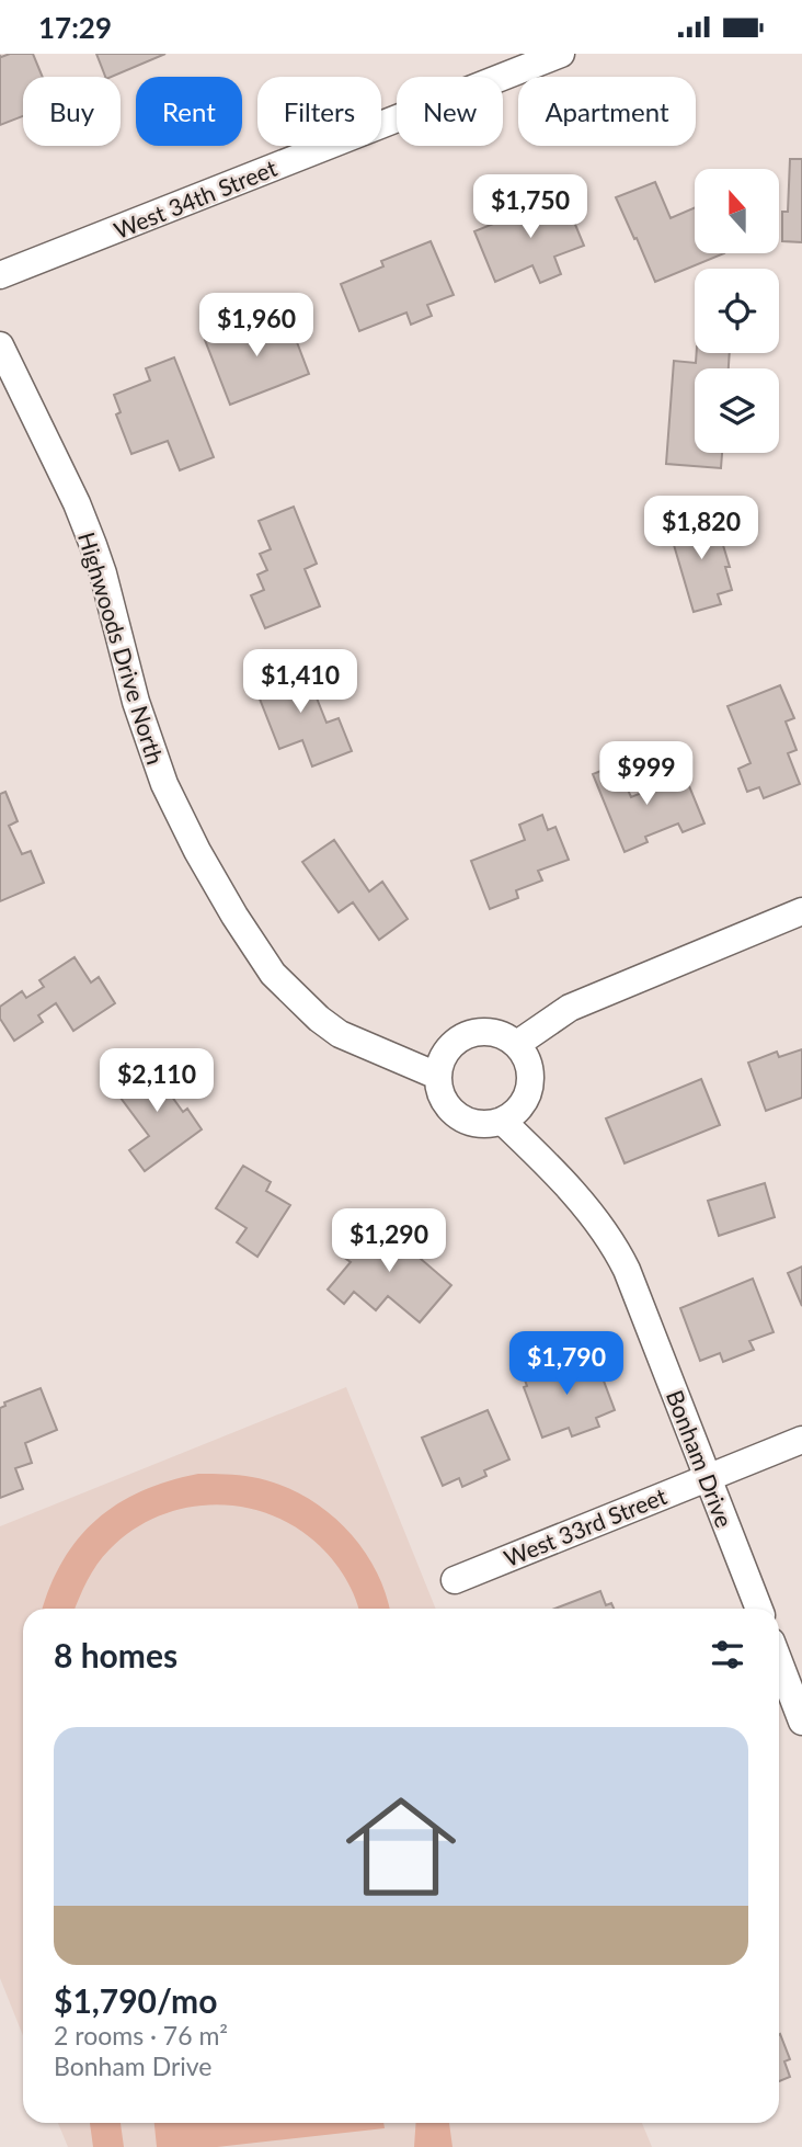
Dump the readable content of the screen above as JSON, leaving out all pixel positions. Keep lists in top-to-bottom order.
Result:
{
  "streets": {
    "street": [
      "West 34th Street",
      "Highwoods Drive North",
      "Bonham Drive",
      "West 33rd Street"
    ]
  },
  "crossings": [
    ["Highwoods Drive North", "Bonham Drive"],
    ["Bonham Drive", "West 33rd Street"]
  ],
  "north": "top",
  "page": {
    "status": "17:29",
    "chip": [
      "Buy",
      "Rent",
      "Filters",
      "New",
      "Apartment"
    ],
    "price": [
      "$1,750",
      "$1,960",
      "$1,820",
      "$1,410",
      "$999",
      "$2,110",
      "$1,290",
      "$1,790"
    ],
    "heading": "8 homes",
    "list": [
      {
        "name": "$1,790/mo",
        "note": "2 rooms · 76 m² · Bonham Drive"
      }
    ]
  }
}
